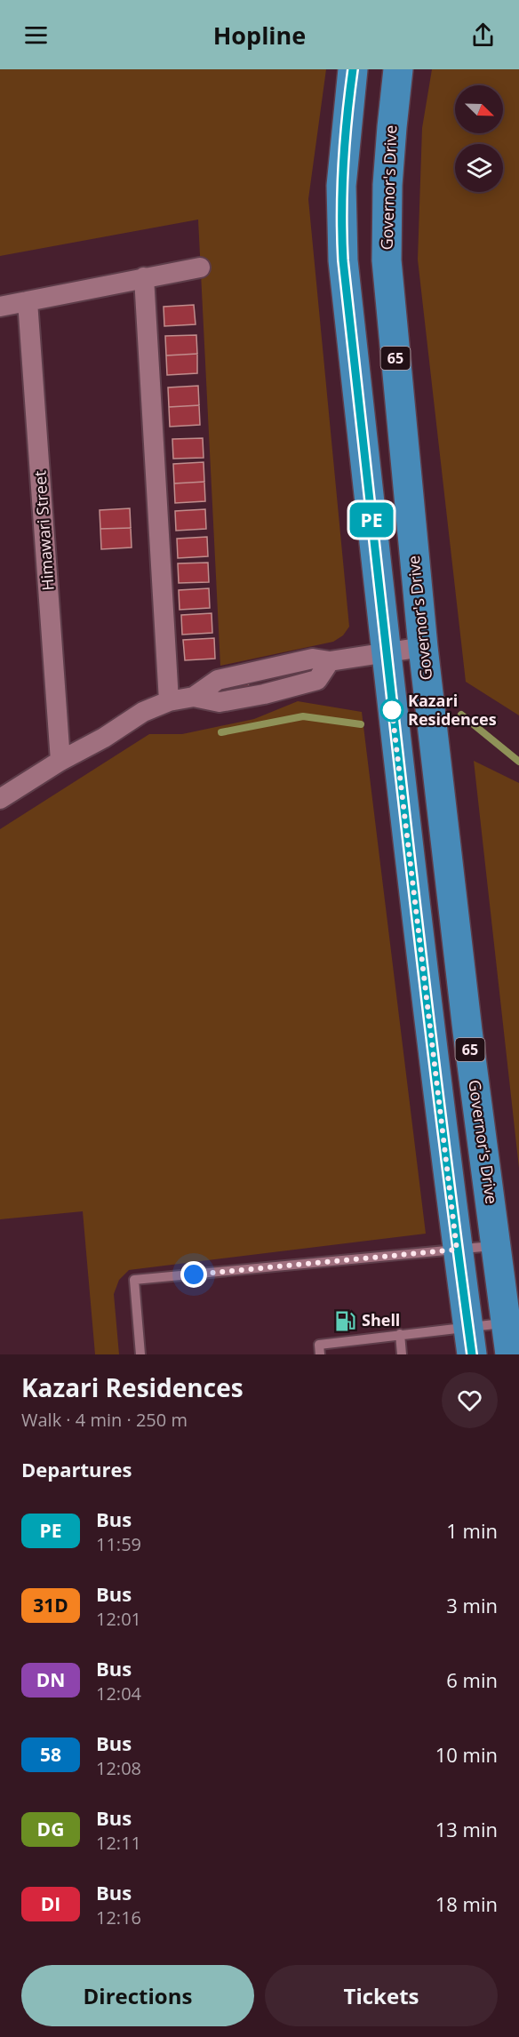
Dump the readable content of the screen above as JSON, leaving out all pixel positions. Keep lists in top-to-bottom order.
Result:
{
  "streets": {
    "main road": ["Governor's Drive", "65"],
    "street": ["Himawari Street"]
  },
  "places": {
    "other": ["Kazari Residences"],
    "fuel station": ["Shell"]
  },
  "lines": ["bus line PE"],
  "north": "bottom right",
  "page": {
    "header": "Hopline",
    "on_map": "PE",
    "heading": [
      ["Kazari Residences", "Walk · 4 min · 250 m"],
      "Departures"
    ],
    "list": [
      {
        "mark": "PE",
        "name": "Bus",
        "note": "11:59",
        "value": "1 min"
      },
      {
        "mark": "31D",
        "name": "Bus",
        "note": "12:01",
        "value": "3 min"
      },
      {
        "mark": "DN",
        "name": "Bus",
        "note": "12:04",
        "value": "6 min"
      },
      {
        "mark": "58",
        "name": "Bus",
        "note": "12:08",
        "value": "10 min"
      },
      {
        "mark": "DG",
        "name": "Bus",
        "note": "12:11",
        "value": "13 min"
      },
      {
        "mark": "DI",
        "name": "Bus",
        "note": "12:16",
        "value": "18 min"
      }
    ],
    "buttons": ["Directions", "Tickets"]
  }
}
